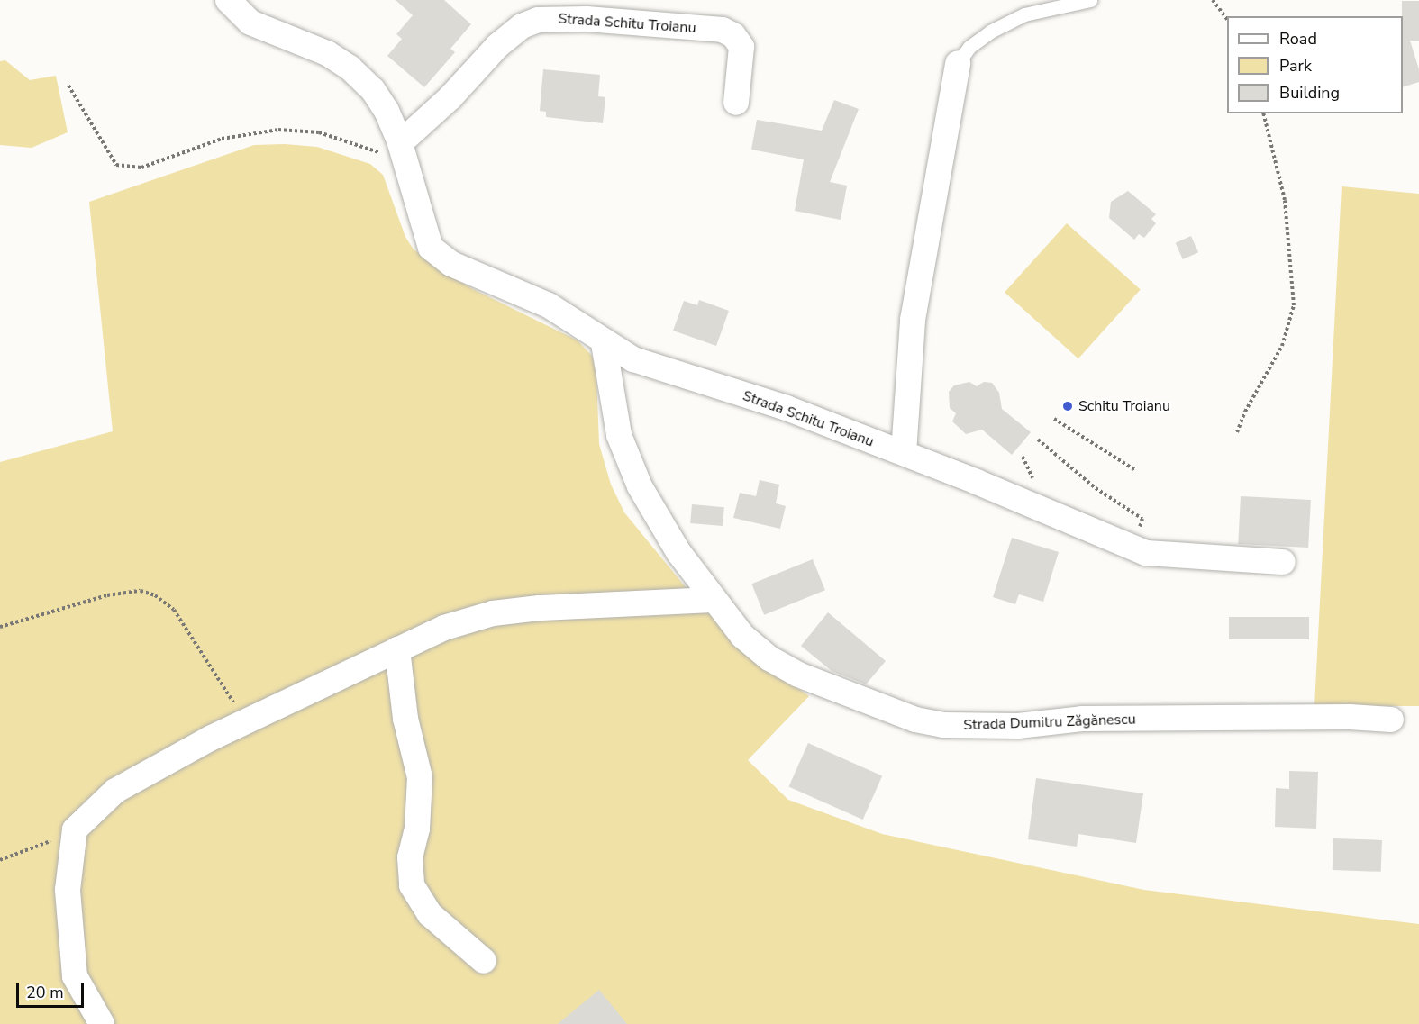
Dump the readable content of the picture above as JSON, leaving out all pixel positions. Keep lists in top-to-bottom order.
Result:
{
  "streets": {
    "street": ["Strada Schitu Troianu", "Strada Dumitru Zăgănescu"]
  },
  "places": ["Schitu Troianu"],
  "legend": ["Road", "Park", "Building"],
  "scale_bar": "20 m"
}
